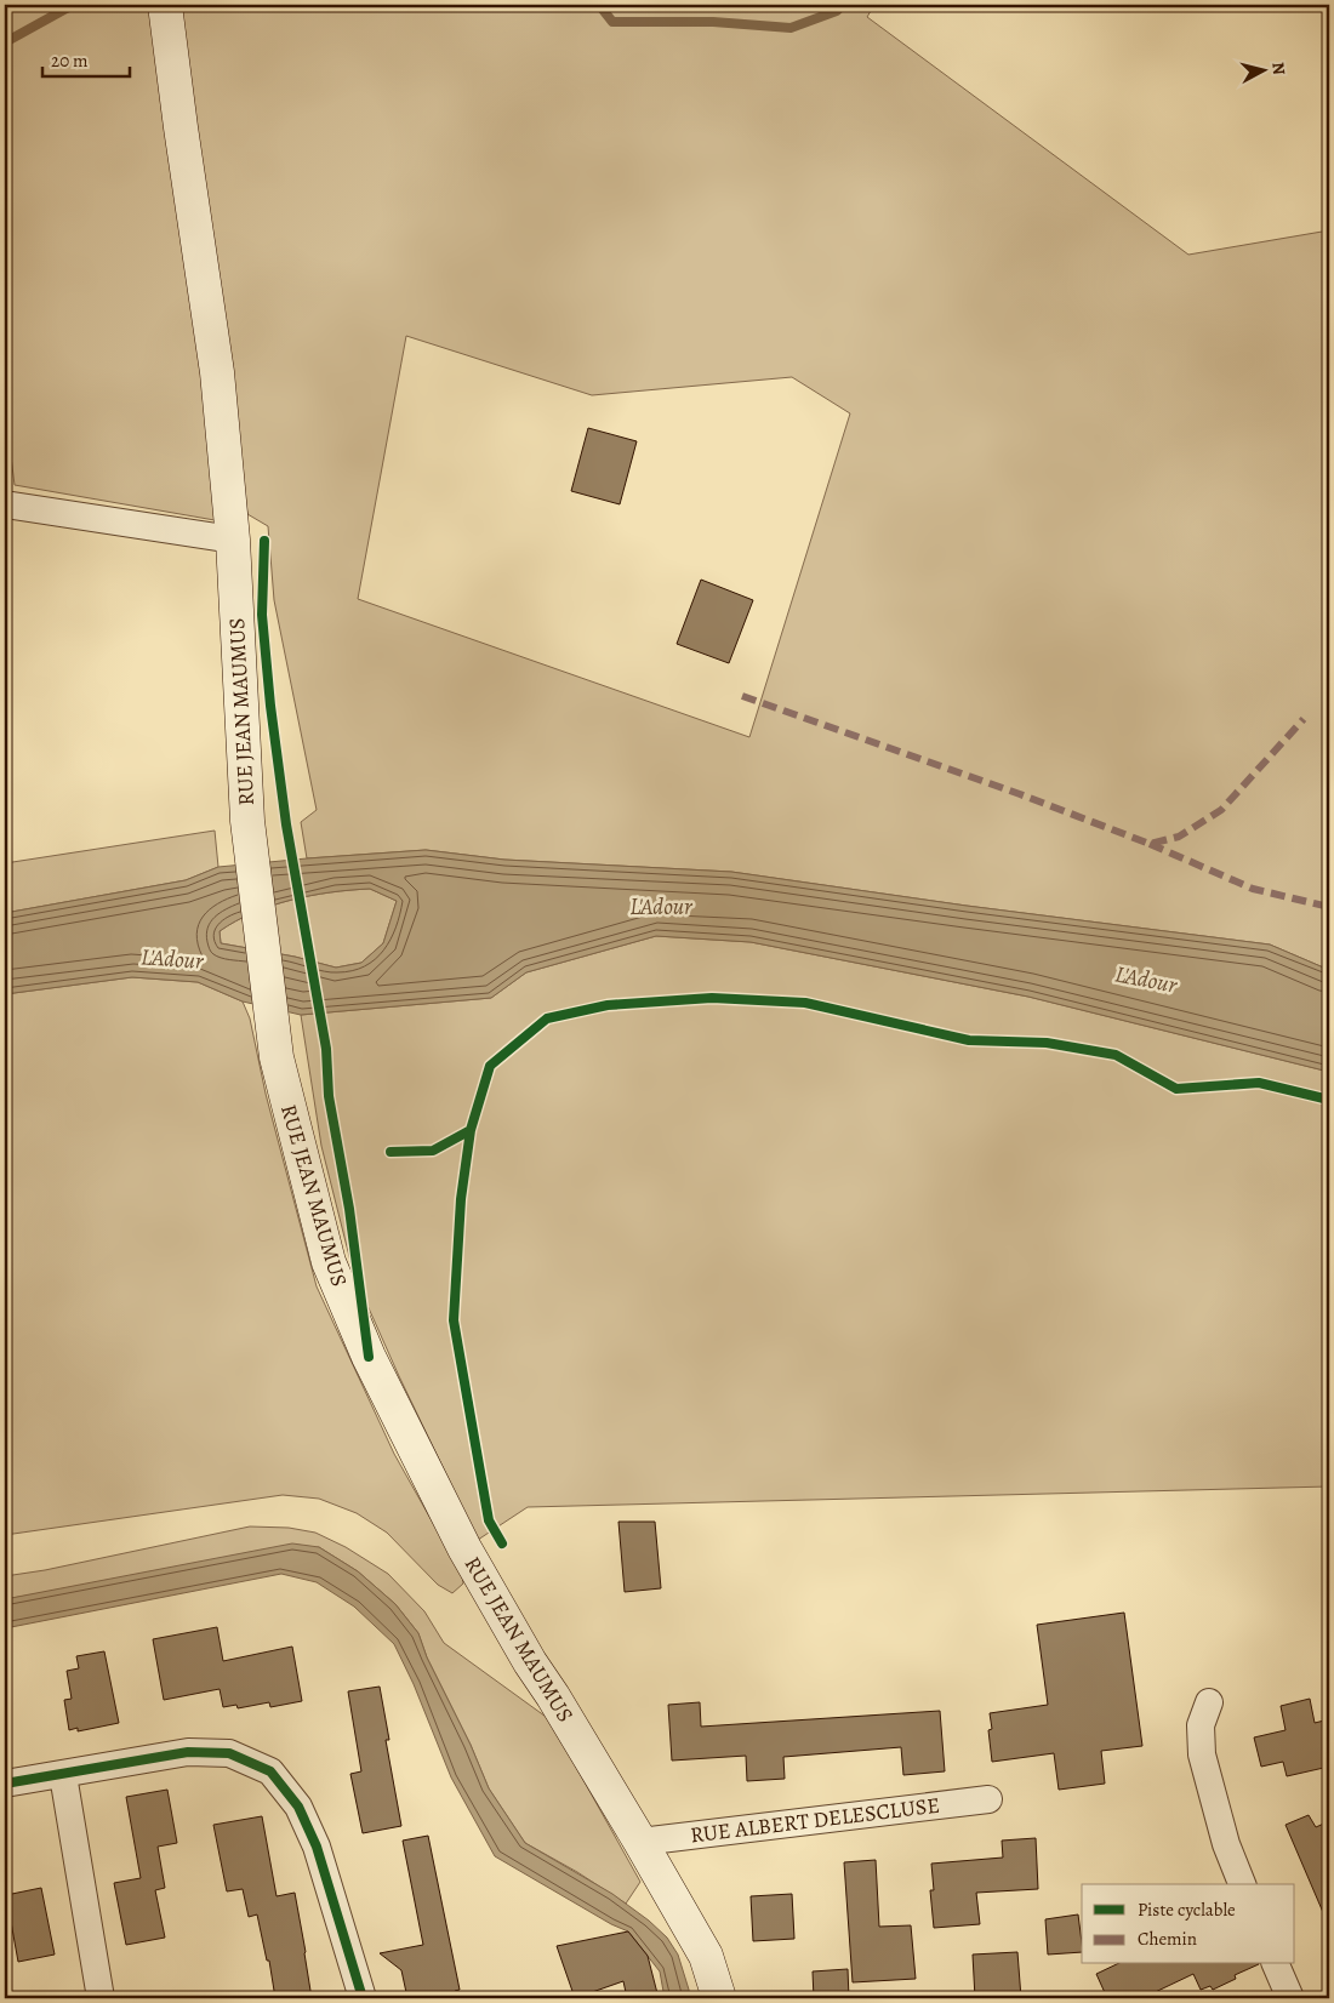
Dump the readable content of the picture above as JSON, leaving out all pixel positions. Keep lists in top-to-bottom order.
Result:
{
  "streets": {
    "main road": ["RUE JEAN MAUMUS"],
    "street": ["RUE ALBERT DELESCLUSE"]
  },
  "crossings": [
    ["RUE JEAN MAUMUS", "RUE ALBERT DELESCLUSE"]
  ],
  "water": ["L'Adour"],
  "legend": ["Piste cyclable", "Chemin"],
  "scale_bar": "20 m",
  "north": "right"
}
